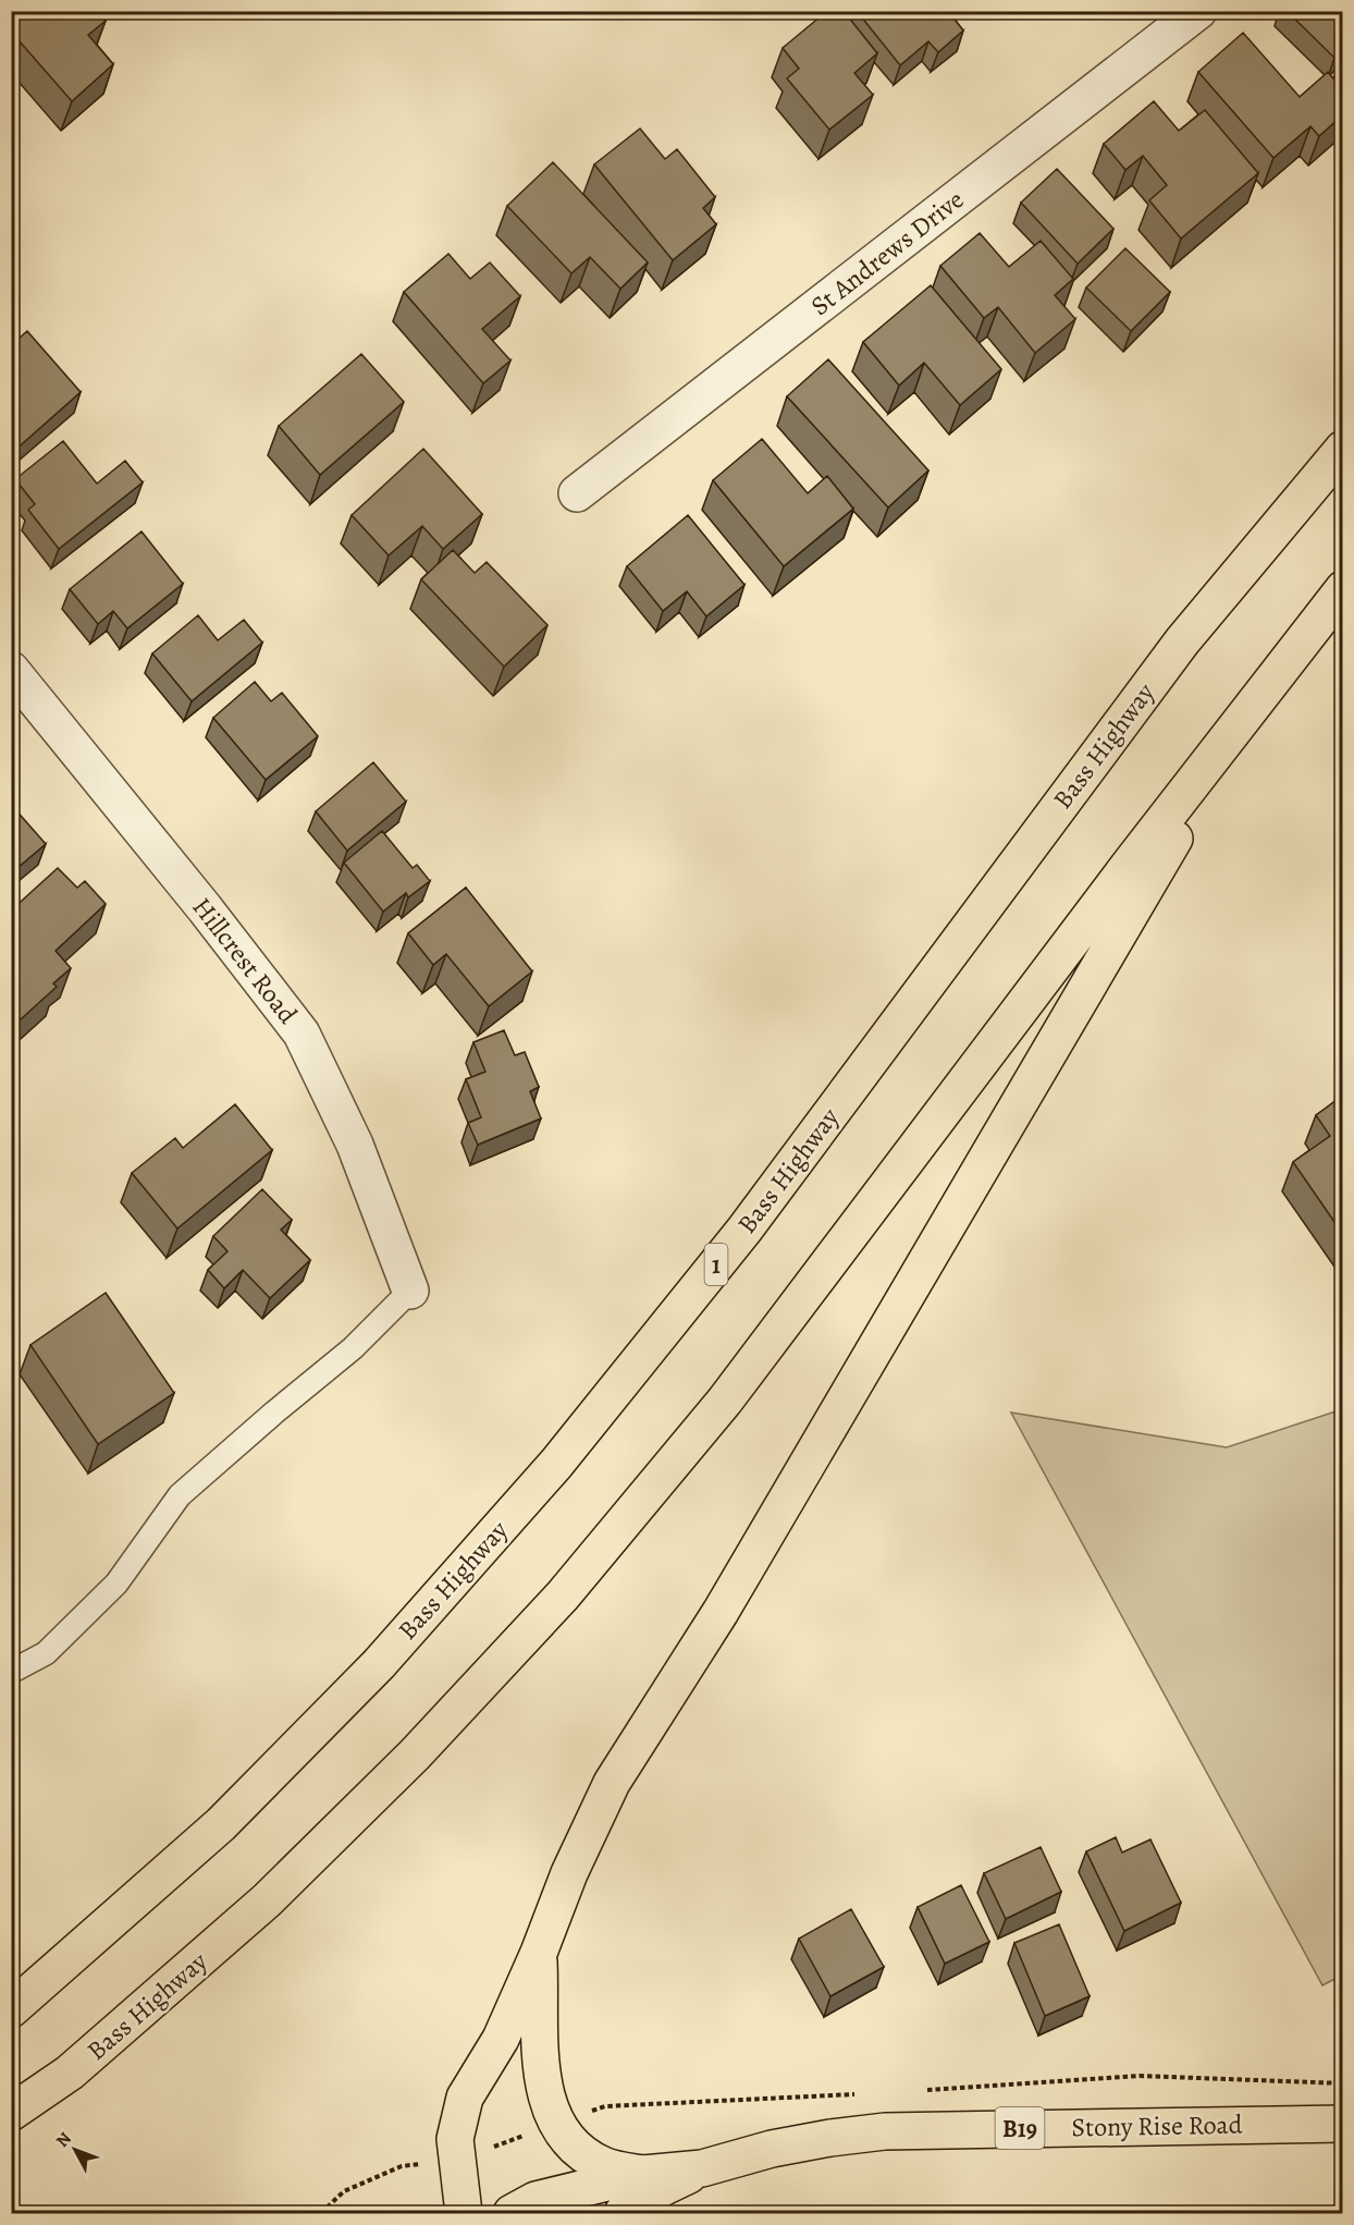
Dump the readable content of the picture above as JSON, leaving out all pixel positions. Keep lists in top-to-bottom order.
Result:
{
  "streets": {
    "main road": [
      "Bass Highway",
      "1",
      "Stony Rise Road",
      "B19"
    ],
    "street": ["St Andrews Drive", "Hillcrest Road"]
  },
  "north": "top left"
}
